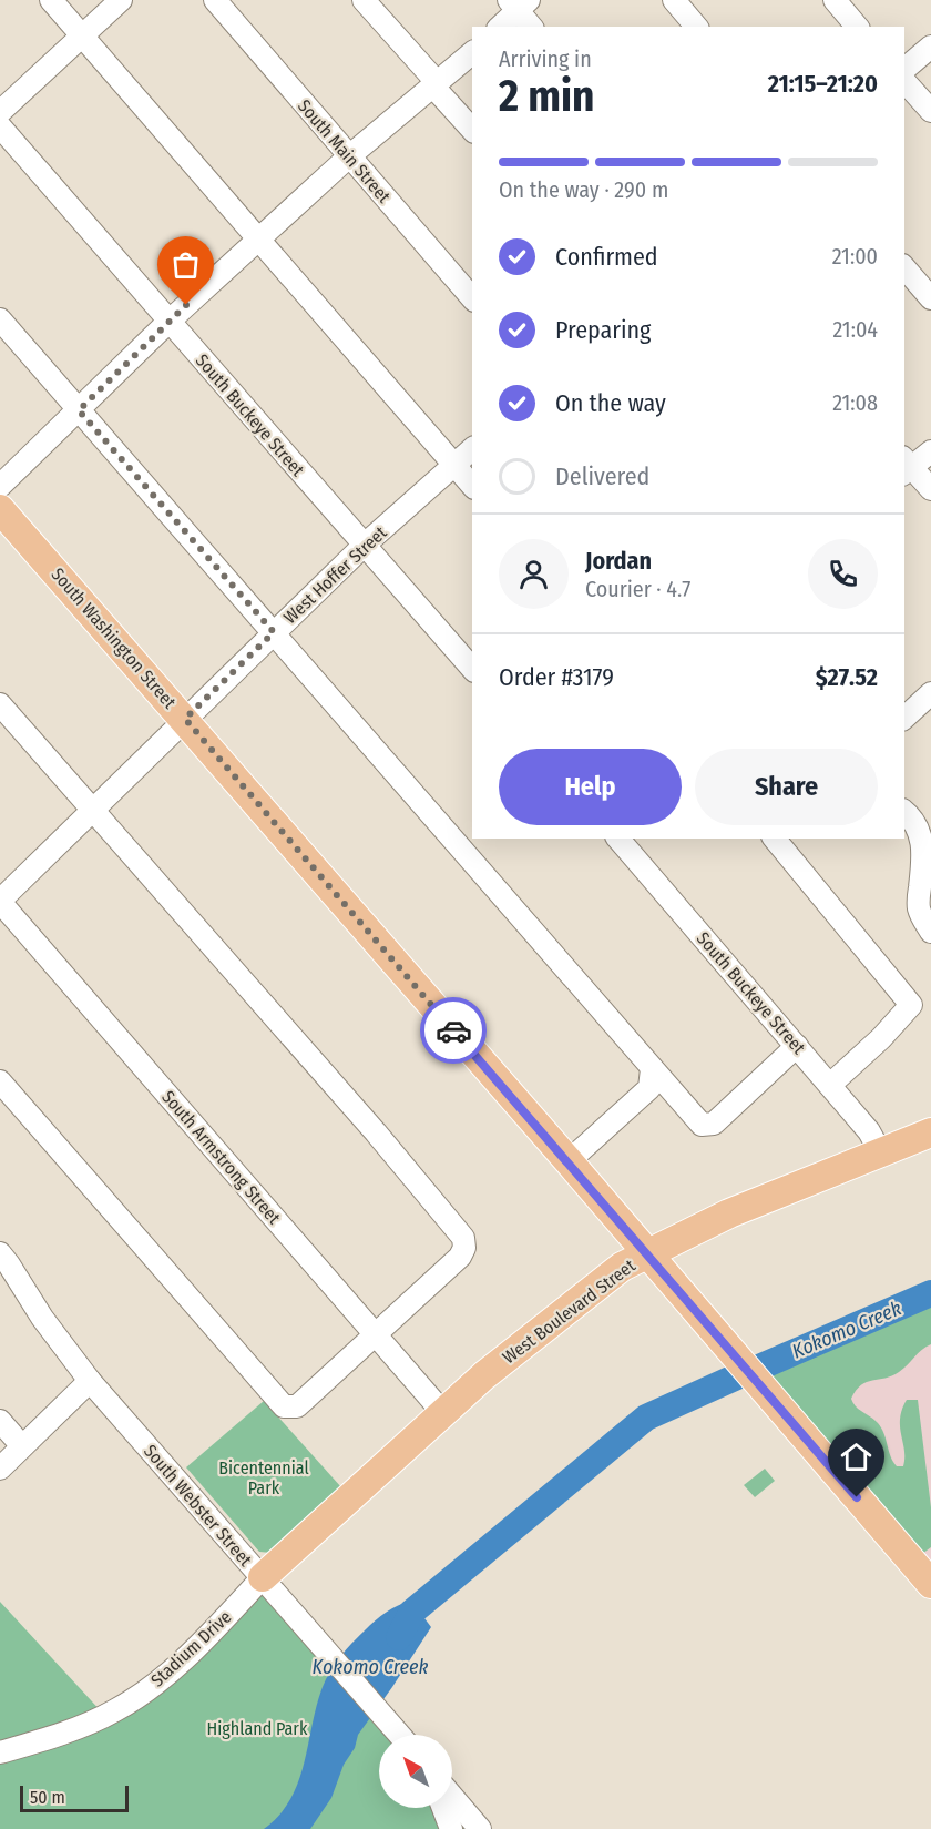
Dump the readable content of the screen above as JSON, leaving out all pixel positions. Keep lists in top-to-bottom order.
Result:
{
  "streets": {
    "main road": ["South Washington Street", "West Boulevard Street"],
    "street": [
      "South Main Street",
      "South Buckeye Street",
      "West Hoffer Street",
      "South Armstrong Street",
      "South Webster Street",
      "Stadium Drive"
    ]
  },
  "crossings": [
    ["South Buckeye Street", "West Hoffer Street"],
    ["South Buckeye Street", "West Boulevard Street"],
    ["West Hoffer Street", "South Washington Street"],
    ["West Hoffer Street", "South Armstrong Street"],
    ["South Washington Street", "West Boulevard Street"],
    ["South Armstrong Street", "West Boulevard Street"],
    ["West Boulevard Street", "South Webster Street"],
    ["West Boulevard Street", "Stadium Drive"],
    ["South Webster Street", "Stadium Drive"]
  ],
  "water": ["Kokomo Creek"],
  "parks": ["Bicentennial Park", "Highland Park"],
  "scale_bar": "50 m",
  "north": "top left",
  "page": {
    "heading": ["2 min", "Arriving in", "21:15–21:20"],
    "panel": [
      "Jordan",
      "Courier · 4.7",
      "Order #3179",
      "$27.52"
    ],
    "bar": "On the way · 290 m",
    "list": [
      ["Confirmed", "21:00"],
      ["Preparing", "21:04"],
      ["On the way", "21:08"],
      "Delivered"
    ],
    "buttons": ["Help", "Share"],
    "scale": "50 m"
  }
}
